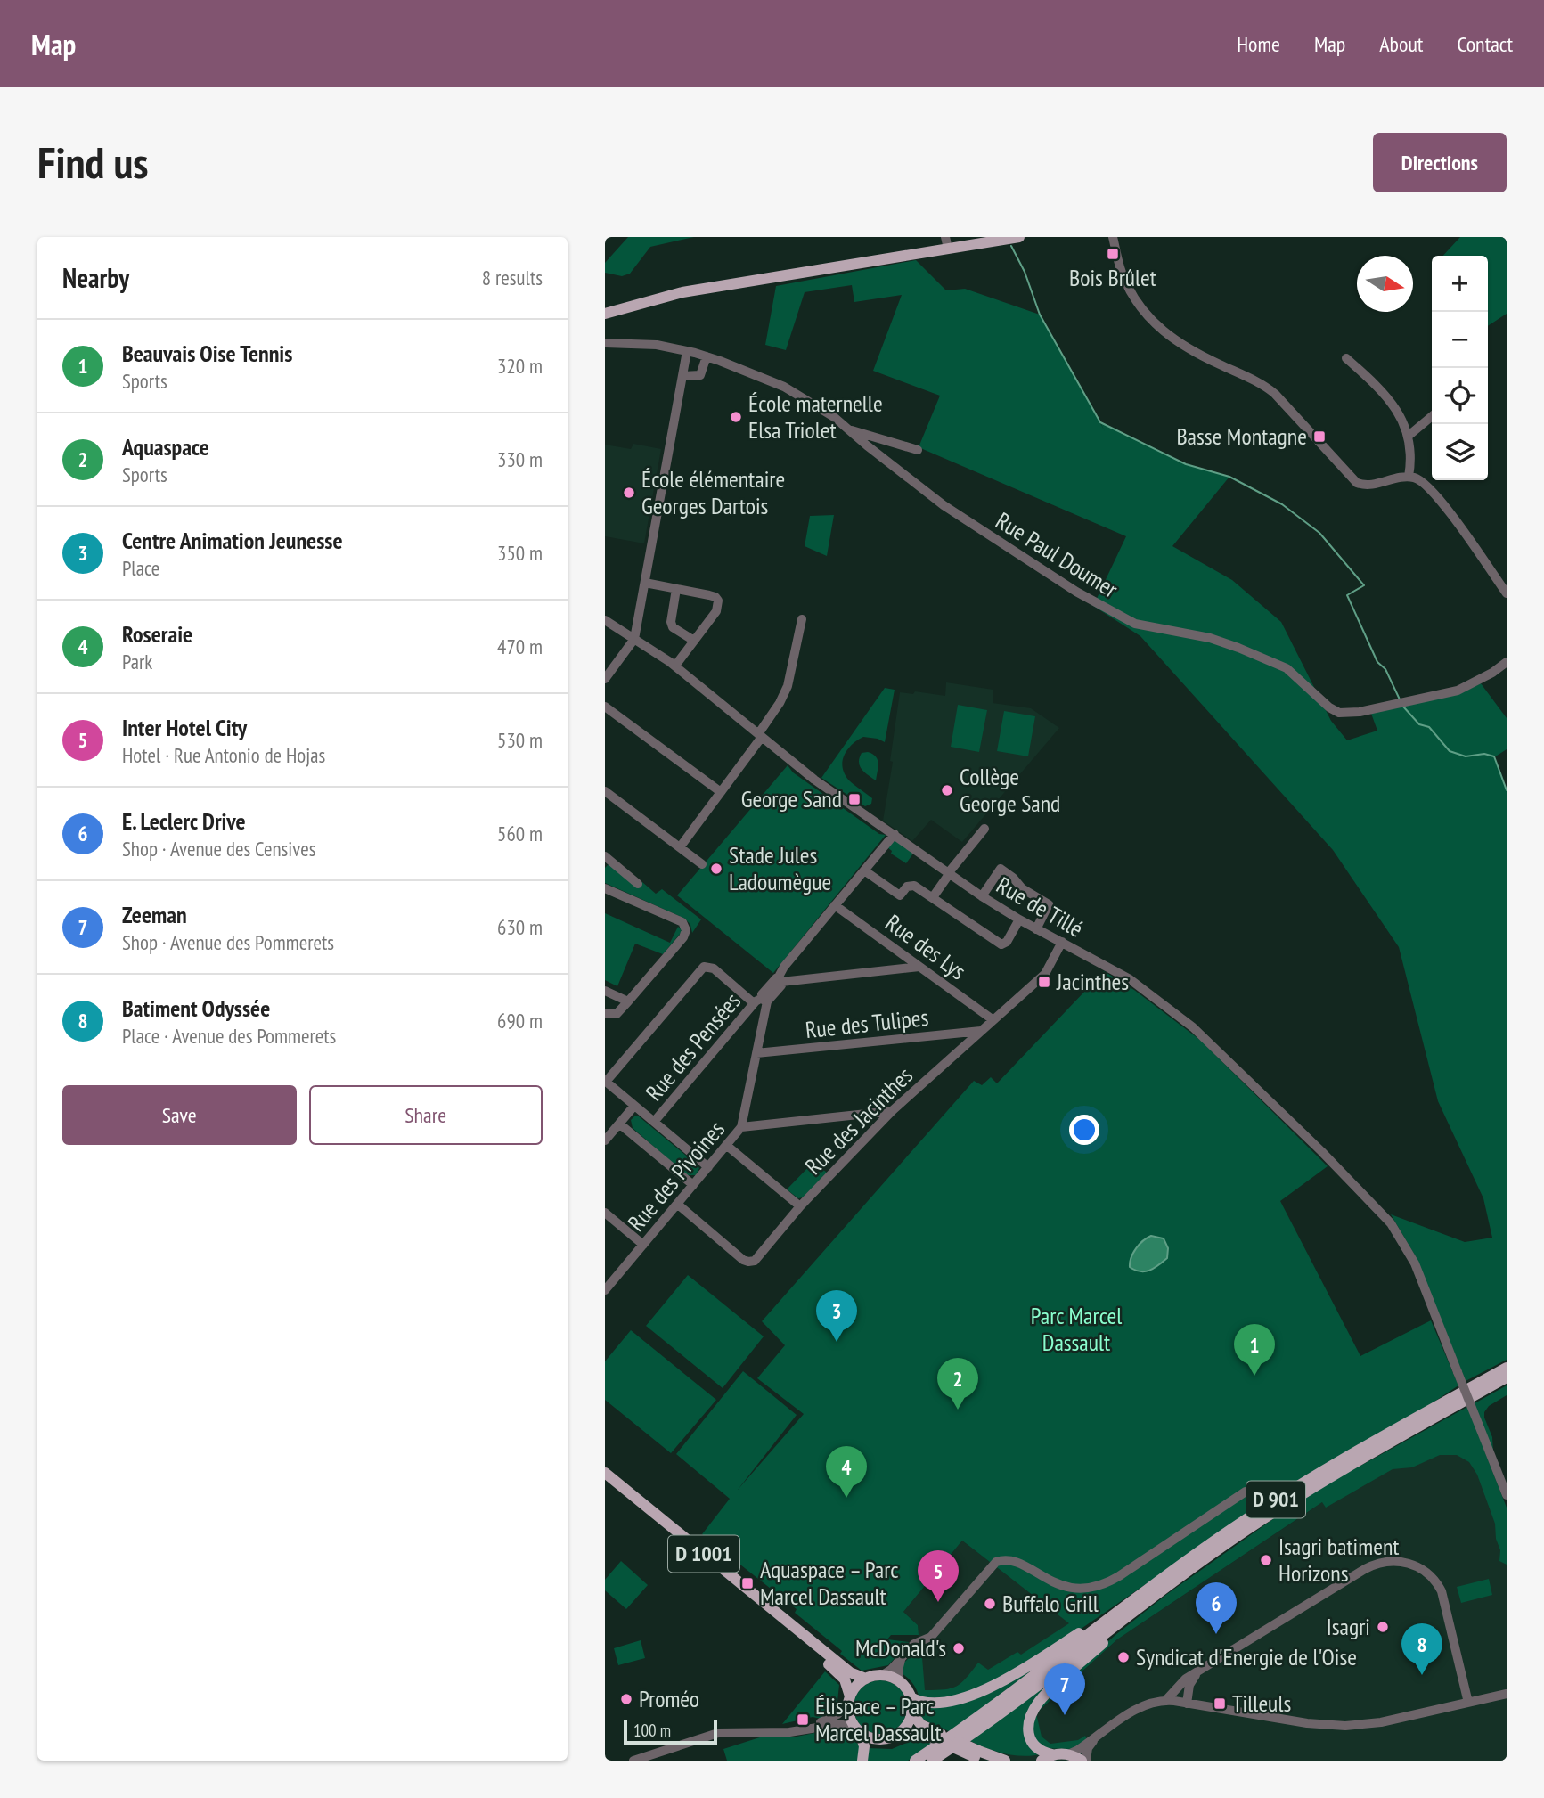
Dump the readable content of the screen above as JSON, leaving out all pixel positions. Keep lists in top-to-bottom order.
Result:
{
  "streets": {
    "main road": ["D 901", "D 1001"],
    "street": [
      "Rue Paul Doumer",
      "Rue de Tillé",
      "Rue des Lys",
      "Rue des Tulipes",
      "Rue des Pensées",
      "Rue des Jacinthes",
      "Rue des Pivoines"
    ]
  },
  "crossings": [
    ["Rue de Tillé", "Rue des Pensées"],
    ["Rue de Tillé", "Rue des Jacinthes"],
    ["Rue des Lys", "Rue des Pensées"],
    ["Rue des Lys", "Rue des Jacinthes"],
    ["Rue des Tulipes", "Rue des Jacinthes"],
    ["Rue des Tulipes", "Rue des Pivoines"],
    ["Rue des Pensées", "Rue des Pivoines"],
    ["Rue des Jacinthes", "Rue des Pivoines"]
  ],
  "parks": ["Parc Marcel Dassault"],
  "places": {
    "transit": [
      "Bois Brûlet",
      "Basse Montagne",
      "George Sand",
      "Jacinthes",
      "Aquaspace – Parc Marcel Dassault",
      "Tilleuls",
      "Élispace – Parc Marcel Dassault"
    ],
    "other": [
      "École maternelle Elsa Triolet",
      "École élémentaire Georges Dartois",
      "Collège George Sand",
      "Stade Jules Ladoumègue",
      "Isagri batiment Horizons",
      "Buffalo Grill",
      "Isagri",
      "McDonald's",
      "Syndicat d'Energie de l'Oise",
      "Proméo"
    ]
  },
  "scale_bar": "100 m",
  "north": "right",
  "page": {
    "header": "Map",
    "nav": [
      "Home",
      "Map",
      "About",
      "Contact"
    ],
    "buttons": [
      "Directions",
      ["Save", "Share"]
    ],
    "title": "Find us",
    "heading": ["Nearby", "8 results"],
    "map_buttons": ["+", "−"],
    "list": [
      {
        "mark": "1",
        "name": "Beauvais Oise Tennis",
        "note": "Sports",
        "value": "320 m"
      },
      {
        "mark": "2",
        "name": "Aquaspace",
        "note": "Sports",
        "value": "330 m"
      },
      {
        "mark": "3",
        "name": "Centre Animation Jeunesse",
        "note": "Place",
        "value": "350 m"
      },
      {
        "mark": "4",
        "name": "Roseraie",
        "note": "Park",
        "value": "470 m"
      },
      {
        "mark": "5",
        "name": "Inter Hotel City",
        "note": "Hotel · Rue Antonio de Hojas",
        "value": "530 m"
      },
      {
        "mark": "6",
        "name": "E. Leclerc Drive",
        "note": "Shop · Avenue des Censives",
        "value": "560 m"
      },
      {
        "mark": "7",
        "name": "Zeeman",
        "note": "Shop · Avenue des Pommerets",
        "value": "630 m"
      },
      {
        "mark": "8",
        "name": "Batiment Odyssée",
        "note": "Place · Avenue des Pommerets",
        "value": "690 m"
      }
    ],
    "pins": [
      "3",
      "1",
      "2",
      "4",
      "5",
      "6",
      "8",
      "7"
    ],
    "scale": "100 m"
  }
}
